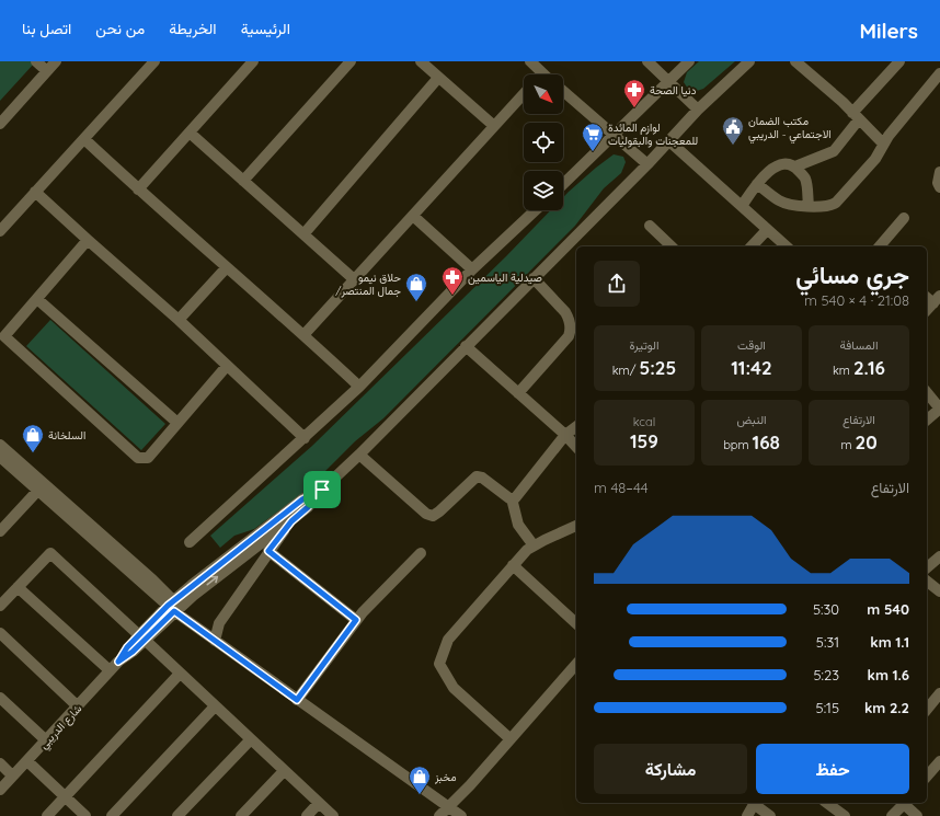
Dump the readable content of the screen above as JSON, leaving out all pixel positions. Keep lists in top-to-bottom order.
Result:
{
  "streets": {
    "street": ["شارع الدريبي"]
  },
  "places": {
    "pharmacy": ["دنيا الصحة", "صيدلية الياسمين"],
    "public building": ["مكتب الضمان الاجتماعي - الدريبي"],
    "supermarket": ["لوازم المائدة للمعجنات والبقوليات"],
    "shop": ["حلاق نيمو /جمال المنتصر", "السلخانة", "مخبز"]
  },
  "north": "bottom right",
  "page": {
    "header": "Milers",
    "nav": [
      "الرئيسية",
      "الخريطة",
      "من نحن",
      "اتصل بنا"
    ],
    "heading": ["جري مسائي", "21:08 · 4 × 540 m"],
    "stats": [
      ["المسافة", "2.16 km"],
      ["الوقت", "11:42"],
      ["الوتيرة", "5:25 /km"],
      ["الارتفاع", "20 m"],
      ["النبض", "168 bpm"],
      ["kcal", "159"]
    ],
    "chart": ["الارتفاع", "44–48 m"],
    "list": [
      {
        "name": "540 m",
        "note": "5:30"
      },
      {
        "name": "1.1 km",
        "note": "5:31"
      },
      {
        "name": "1.6 km",
        "note": "5:23"
      },
      {
        "name": "2.2 km",
        "note": "5:15"
      }
    ],
    "buttons": ["حفظ", "مشاركة"]
  }
}
